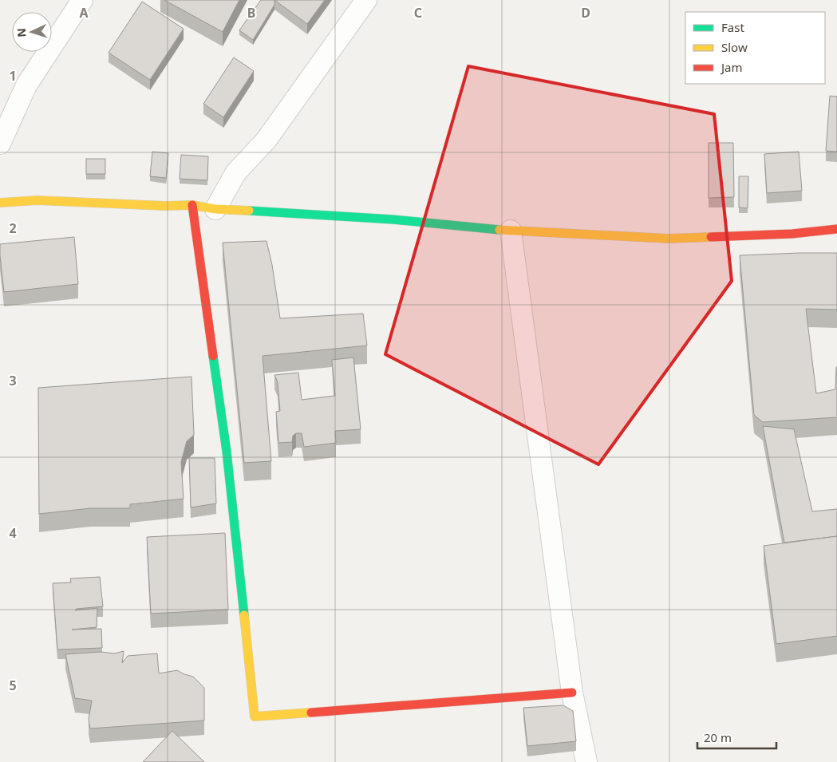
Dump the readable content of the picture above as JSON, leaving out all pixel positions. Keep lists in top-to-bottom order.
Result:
{
  "legend": ["Fast", "Slow", "Jam"],
  "scale_bar": "20 m",
  "north": "left",
  "grid": {
    "columns": [
      "A",
      "B",
      "C",
      "D"
    ],
    "rows": [
      "1",
      "2",
      "3",
      "4",
      "5"
    ]
  }
}
